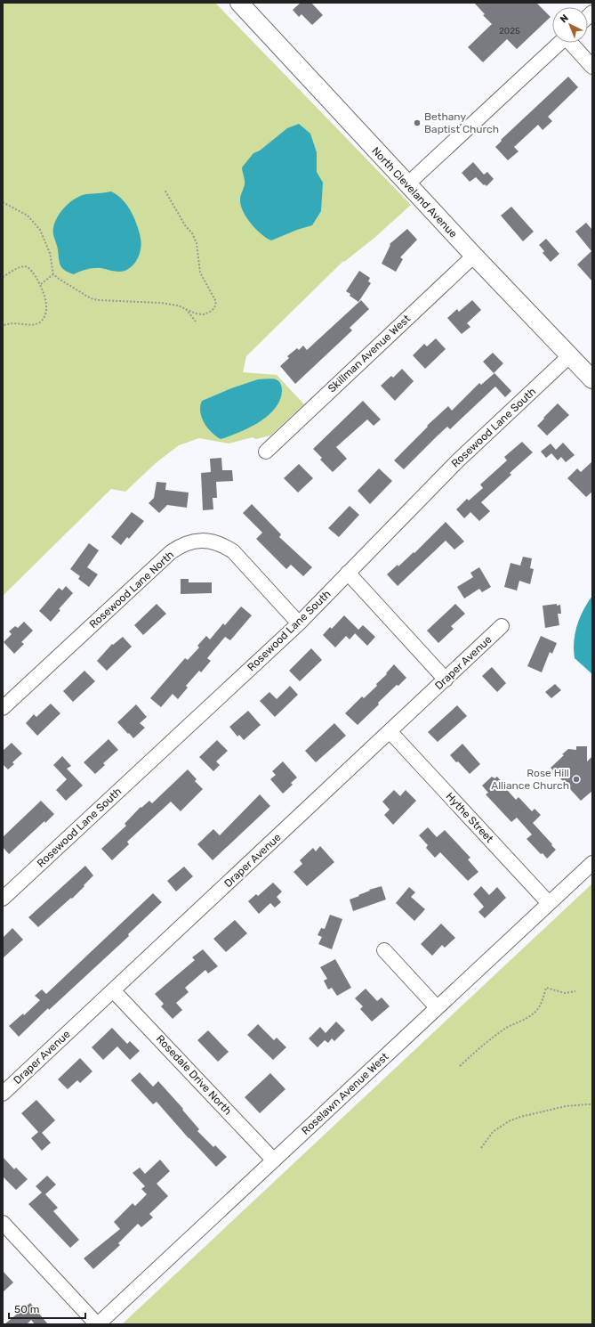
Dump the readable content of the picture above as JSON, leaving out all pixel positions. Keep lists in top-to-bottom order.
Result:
{
  "streets": {
    "main road": ["North Cleveland Avenue"],
    "street": [
      "Skillman Avenue West",
      "Rosewood Lane South",
      "Rosewood Lane North",
      "Draper Avenue",
      "Hythe Street",
      "Rosedale Drive North",
      "Roselawn Avenue West"
    ]
  },
  "crossings": [
    ["North Cleveland Avenue", "Skillman Avenue West"],
    ["North Cleveland Avenue", "Rosewood Lane South"],
    ["Rosewood Lane South", "Rosewood Lane North"],
    ["Draper Avenue", "Hythe Street"],
    ["Draper Avenue", "Rosedale Drive North"],
    ["Hythe Street", "Roselawn Avenue West"],
    ["Rosedale Drive North", "Roselawn Avenue West"]
  ],
  "places": ["Bethany Baptist Church", "Rose Hill Alliance Church"],
  "house_numbers": ["2025"],
  "scale_bar": "50 m",
  "north": "top left"
}
